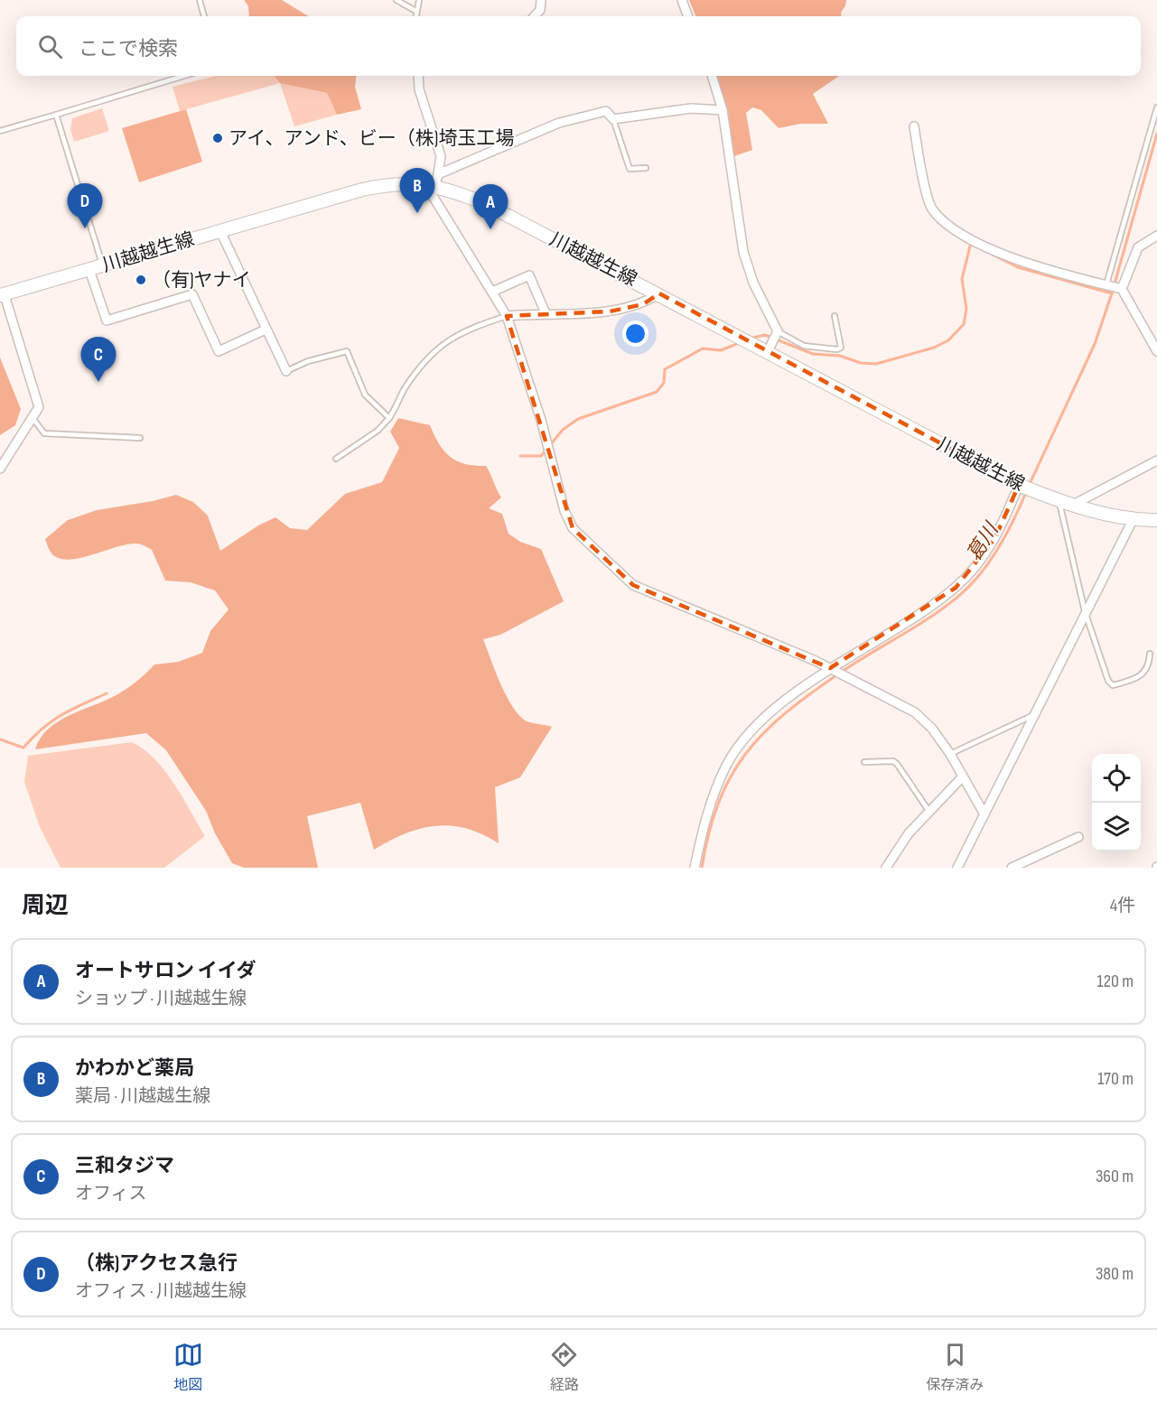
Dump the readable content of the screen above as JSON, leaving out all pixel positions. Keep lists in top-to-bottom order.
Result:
{
  "streets": {
    "main road": ["川越越生線"]
  },
  "water": ["葛川"],
  "places": ["アイ、アンド、ビー（株)埼玉工場", "（有)ヤナイ"],
  "page": {
    "search": "ここで検索",
    "pins": [
      "B",
      "D",
      "A",
      "C"
    ],
    "heading": ["周辺", "4件"],
    "list": [
      {
        "mark": "A",
        "name": "オートサロン イイダ",
        "note": "ショップ · 川越越生線",
        "value": "120 m"
      },
      {
        "mark": "B",
        "name": "かわかど薬局",
        "note": "薬局 · 川越越生線",
        "value": "170 m"
      },
      {
        "mark": "C",
        "name": "三和タジマ",
        "note": "オフィス",
        "value": "360 m"
      },
      {
        "mark": "D",
        "name": "（株)アクセス急行",
        "note": "オフィス · 川越越生線",
        "value": "380 m"
      }
    ],
    "nav": ["地図", "経路", "保存済み"]
  }
}
